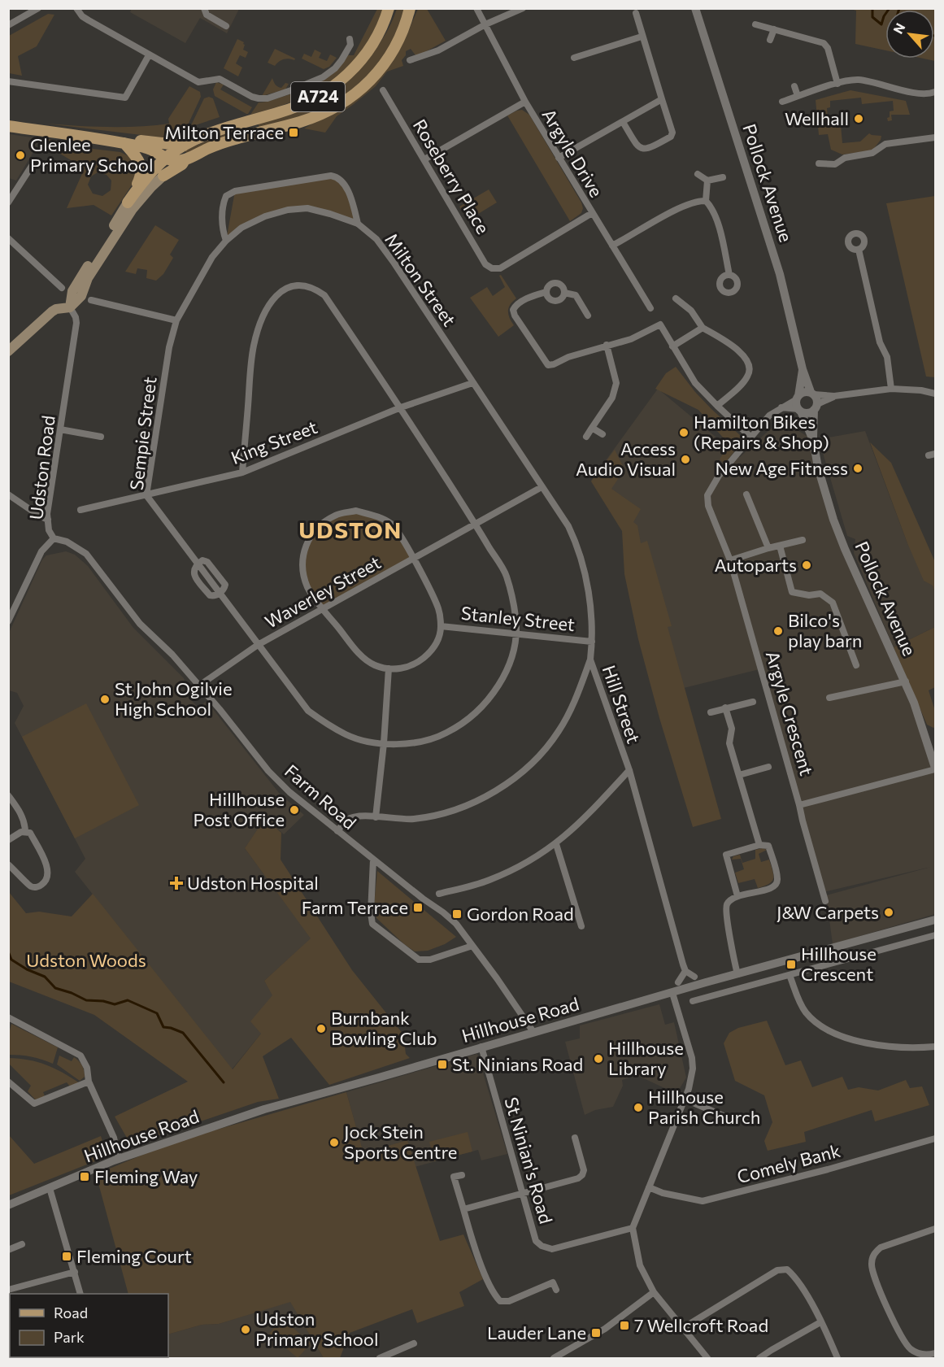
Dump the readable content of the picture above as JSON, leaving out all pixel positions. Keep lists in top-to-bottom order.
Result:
{
  "streets": {
    "main road": ["A724"],
    "street": [
      "Argyle Drive",
      "Roseberry Place",
      "Pollock Avenue",
      "Milton Street",
      "Sempie Street",
      "King Street",
      "Udston Road",
      "Waverley Street",
      "Stanley Street",
      "Hill Street",
      "Argyle Crescent",
      "Farm Road",
      "Hillhouse Road",
      "St Ninian's Road",
      "Comely Bank"
    ]
  },
  "crossings": [
    ["Argyle Drive", "Roseberry Place"],
    ["Pollock Avenue", "Argyle Crescent"],
    ["Milton Street", "Sempie Street"],
    ["Milton Street", "King Street"],
    ["Milton Street", "Hill Street"],
    ["Sempie Street", "King Street"],
    ["Sempie Street", "Waverley Street"],
    ["Sempie Street", "Stanley Street"],
    ["King Street", "Hill Street"],
    ["Udston Road", "Farm Road"],
    ["Waverley Street", "Hill Street"],
    ["Waverley Street", "Farm Road"],
    ["Stanley Street", "Hill Street"],
    ["Farm Road", "Hillhouse Road"],
    ["Hillhouse Road", "St Ninian's Road"]
  ],
  "districts": ["UDSTON"],
  "parks": ["Udston Woods"],
  "places": {
    "other": [
      "Wellhall",
      "Glenlee Primary School",
      "Hamilton Bikes (Repairs & Shop)",
      "Access Audio Visual",
      "New Age Fitness",
      "Autoparts",
      "Bilco's play barn",
      "St John Ogilvie High School",
      "Hillhouse Post Office",
      "J&W Carpets",
      "Burnbank Bowling Club",
      "Hillhouse Library",
      "Hillhouse Parish Church",
      "Jock Stein Sports Centre",
      "Udston Primary School"
    ],
    "transit": [
      "Milton Terrace",
      "Farm Terrace",
      "Gordon Road",
      "Hillhouse Crescent",
      "St. Ninians Road",
      "Fleming Way",
      "Fleming Court",
      "7 Wellcroft Road",
      "Lauder Lane"
    ],
    "health": ["Udston Hospital"]
  },
  "legend": ["Road", "Park"],
  "north": "top left"
}
